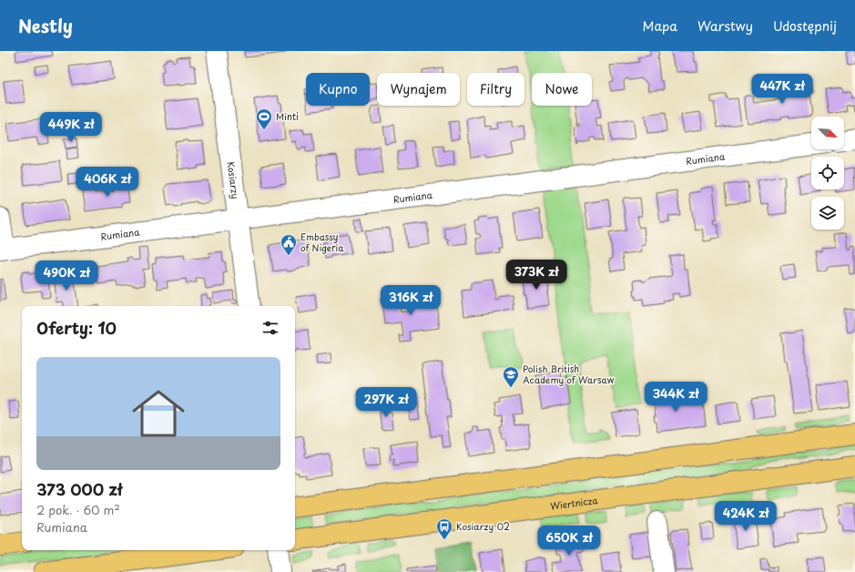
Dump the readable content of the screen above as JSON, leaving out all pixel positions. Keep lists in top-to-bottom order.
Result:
{
  "streets": {
    "main road": ["Wiertnicza"],
    "street": ["Rumiana", "Kosiarzy"]
  },
  "crossings": [
    ["Rumiana", "Kosiarzy"]
  ],
  "places": {
    "sports": ["Minti"],
    "public building": ["Embassy of Nigeria"],
    "school or university": ["Polish British Academy of Warsaw"],
    "bus stop": ["Kosiarzy 02"]
  },
  "north": "bottom right",
  "page": {
    "header": "Nestly",
    "nav": ["Mapa", "Warstwy", "Udostępnij"],
    "chip": [
      "Kupno",
      "Wynajem",
      "Filtry",
      "Nowe"
    ],
    "price": [
      "447K zł",
      "449K zł",
      "406K zł",
      "373K zł",
      "490K zł",
      "316K zł",
      "344K zł",
      "297K zł",
      "424K zł",
      "650K zł"
    ],
    "heading": "Oferty: 10",
    "list": [
      {
        "name": "373 000 zł",
        "note": "2 pok. · 60 m² · Rumiana"
      }
    ]
  }
}
